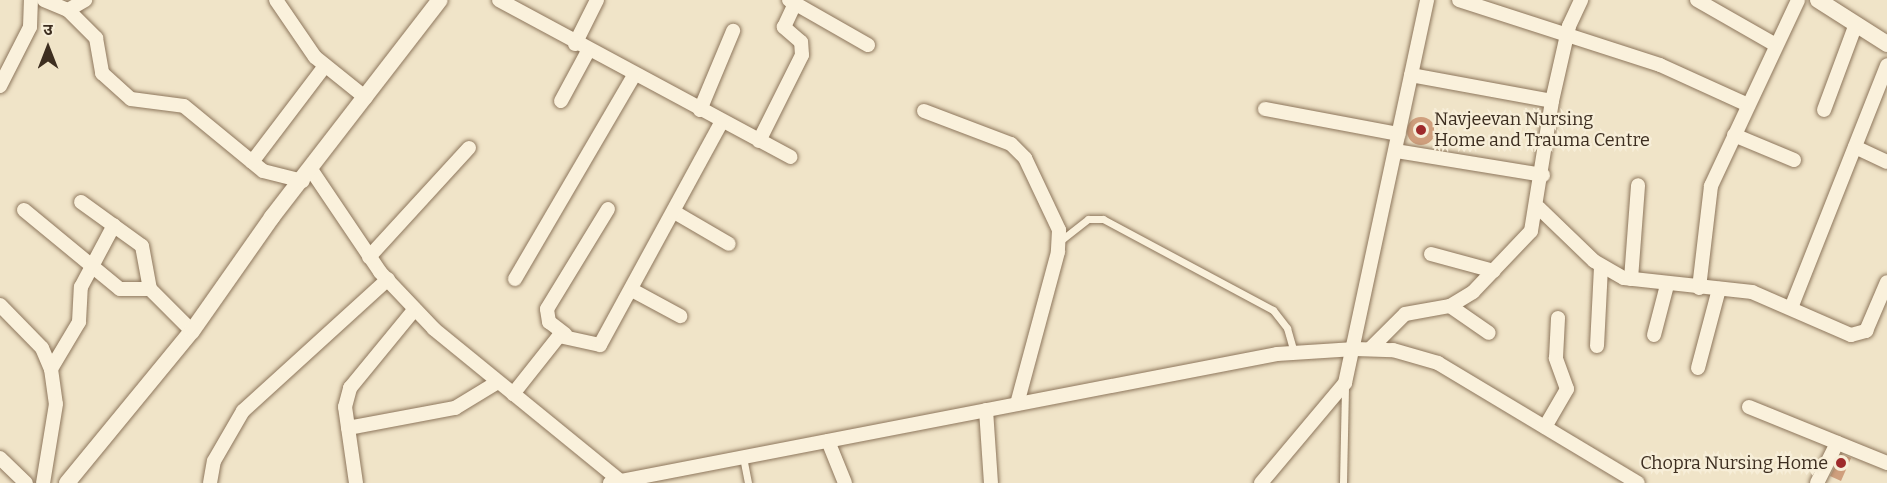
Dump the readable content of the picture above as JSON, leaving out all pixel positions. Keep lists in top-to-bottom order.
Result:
{
  "places": ["Navjeevan Nursing Home and Trauma Centre", "Chopra Nursing Home"],
  "north": "top"
}
